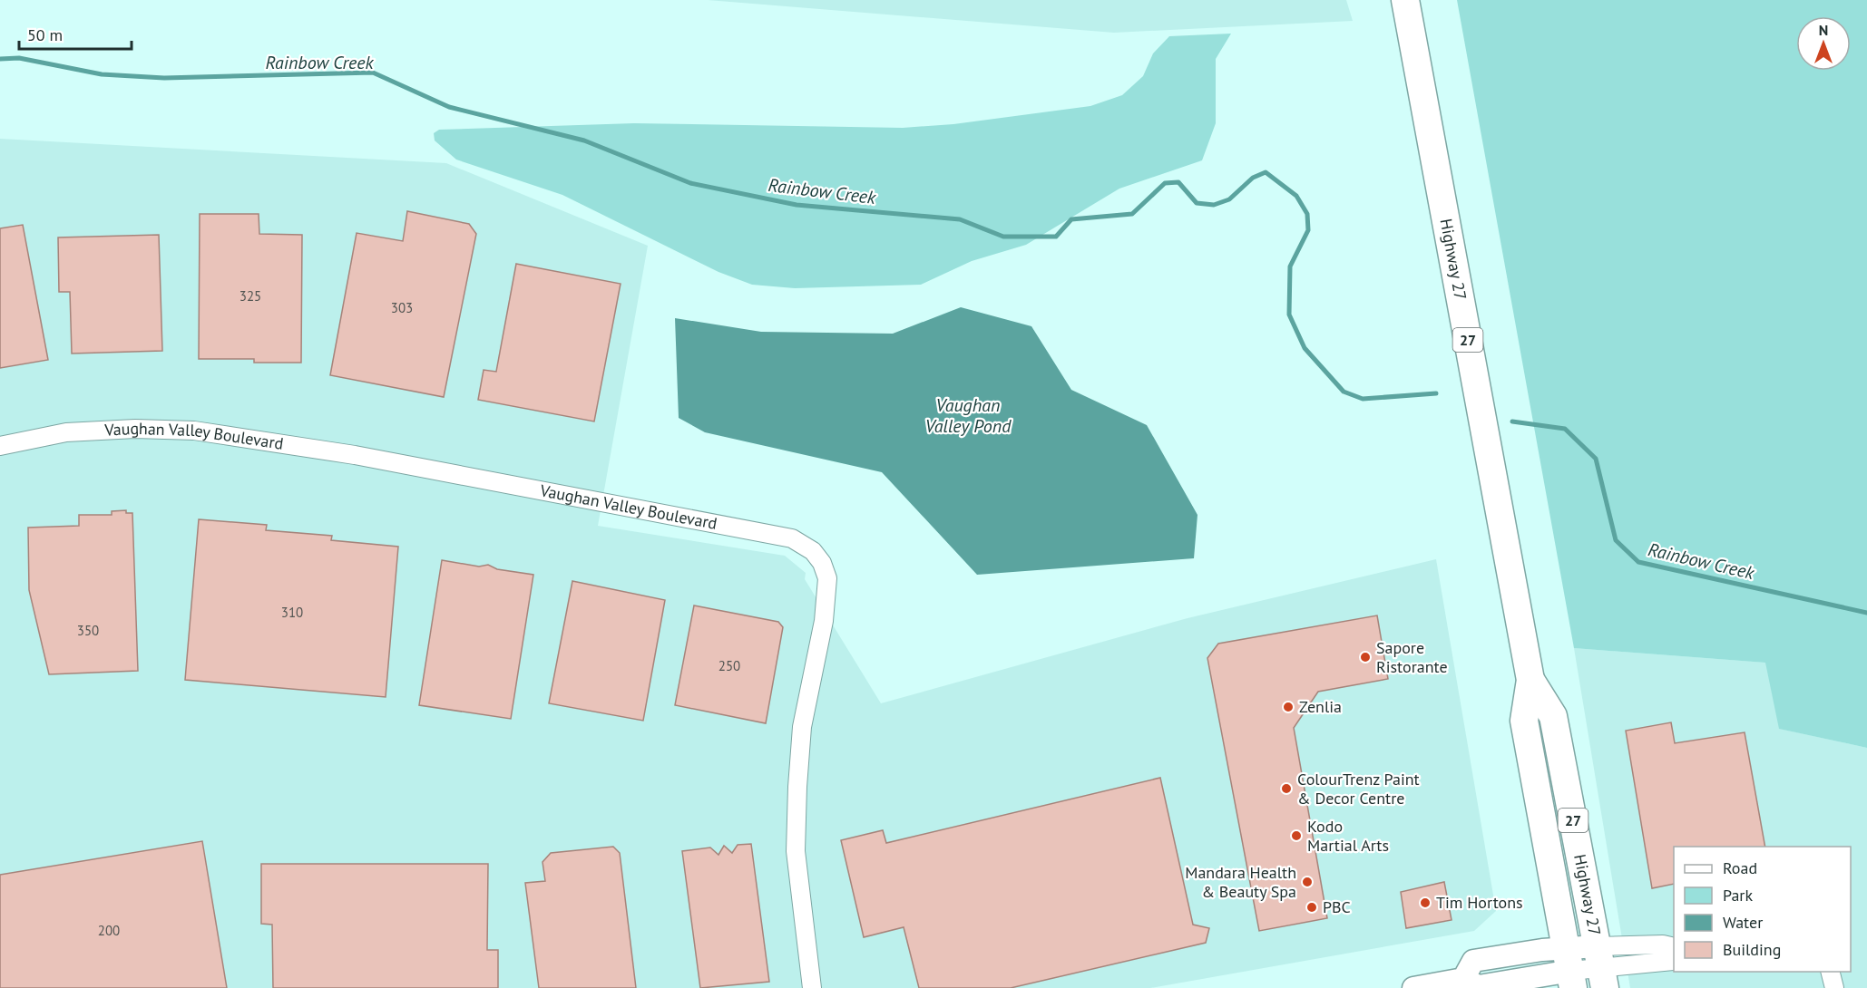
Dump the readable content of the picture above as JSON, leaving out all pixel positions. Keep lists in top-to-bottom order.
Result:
{
  "streets": {
    "main road": ["Highway 27", "27"],
    "street": ["Vaughan Valley Boulevard"]
  },
  "water": ["Rainbow Creek", "Vaughan Valley Pond"],
  "places": [
    "Sapore Ristorante",
    "Zenlia",
    "ColourTrenz Paint & Decor Centre",
    "Kodo Martial Arts",
    "Mandara Health & Beauty Spa",
    "Tim Hortons",
    "PBC"
  ],
  "house_numbers": [
    "325",
    "303",
    "310",
    "350",
    "250",
    "200"
  ],
  "legend": [
    "Road",
    "Park",
    "Water",
    "Building"
  ],
  "scale_bar": "50 m",
  "north": "top"
}
